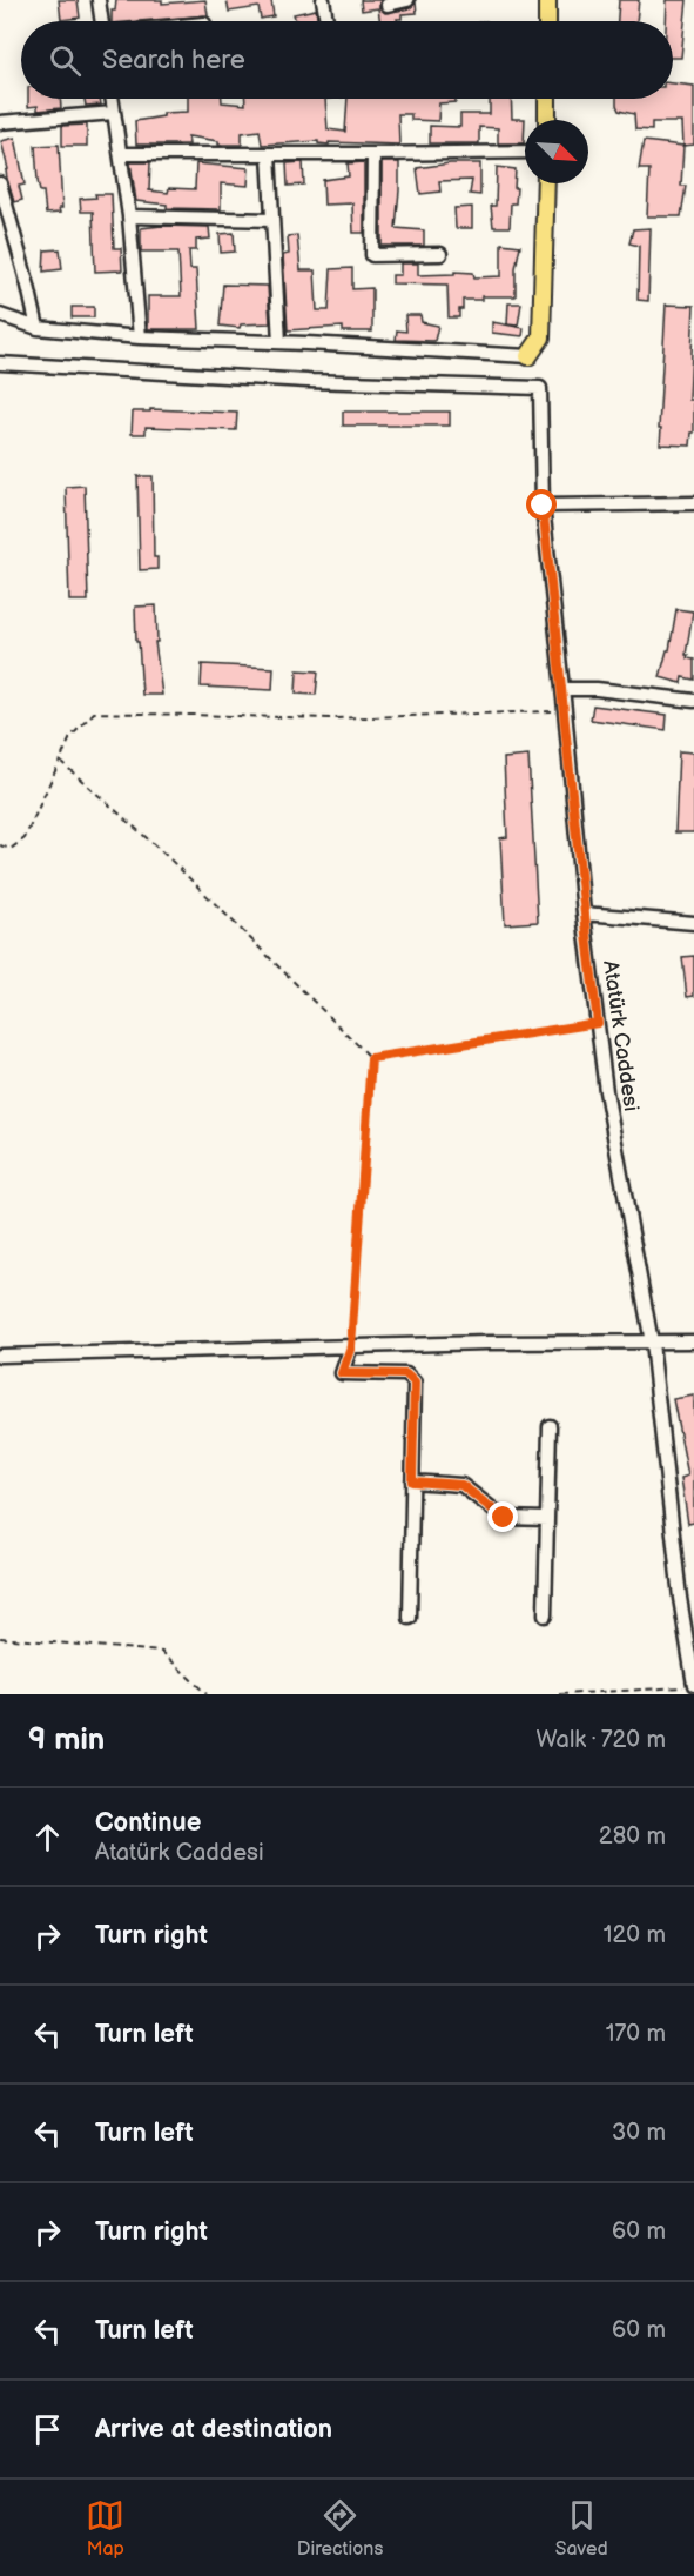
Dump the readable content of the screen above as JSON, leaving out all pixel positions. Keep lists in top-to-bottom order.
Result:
{
  "streets": {
    "street": ["Atatürk Caddesi"]
  },
  "north": "bottom right",
  "page": {
    "search": "Search here",
    "heading": ["9 min", "Walk · 720 m"],
    "list": [
      ["Continue", "Atatürk Caddesi", "280 m"],
      ["Turn right", "120 m"],
      ["Turn left", "170 m"],
      ["Turn left", "30 m"],
      ["Turn right", "60 m"],
      ["Turn left", "60 m"],
      "Arrive at destination"
    ],
    "nav": ["Map", "Directions", "Saved"]
  }
}
